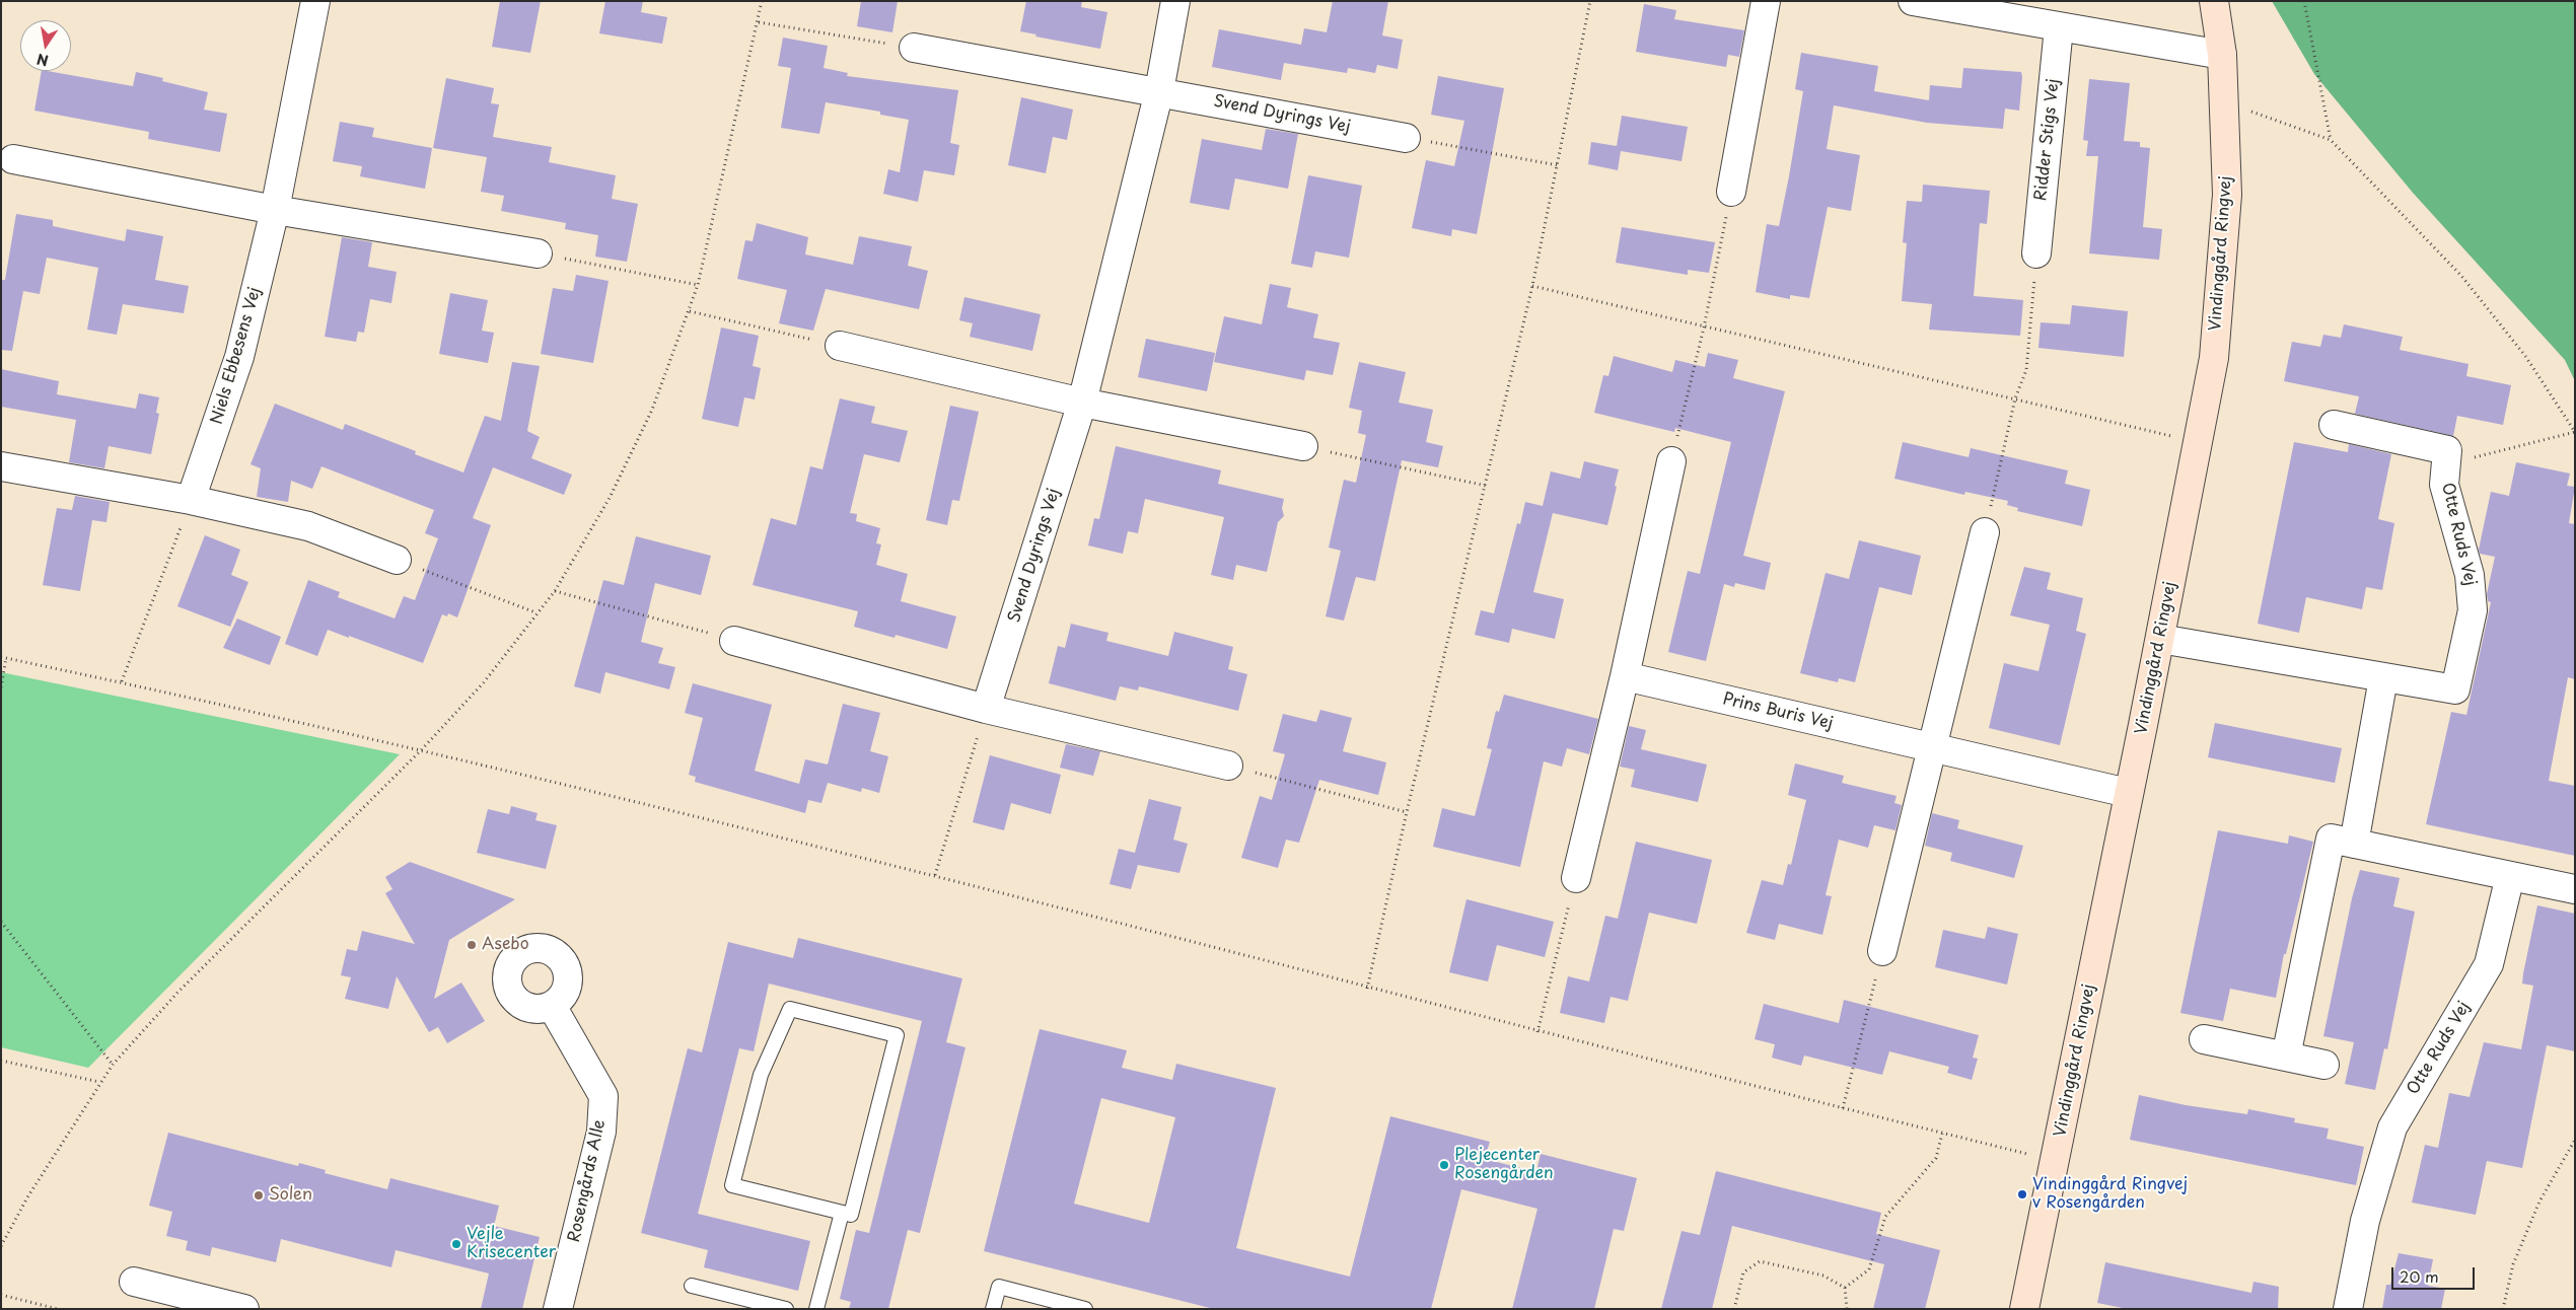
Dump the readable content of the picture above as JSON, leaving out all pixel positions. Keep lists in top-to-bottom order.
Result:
{
  "streets": {
    "street": [
      "Svend Dyrings Vej",
      "Ridder Stigs Vej",
      "Vindinggård Ringvej",
      "Niels Ebbesens Vej",
      "Otte Ruds Vej",
      "Prins Buris Vej",
      "Rosengårds Alle"
    ]
  },
  "crossings": [
    ["Vindinggård Ringvej", "Otte Ruds Vej"],
    ["Vindinggård Ringvej", "Prins Buris Vej"]
  ],
  "places": [
    "Asebo",
    "Plejecenter Rosengården",
    "Vindinggård Ringvej v Rosengården",
    "Solen",
    "Vejle Krisecenter"
  ],
  "scale_bar": "20 m",
  "north": "bottom"
}
